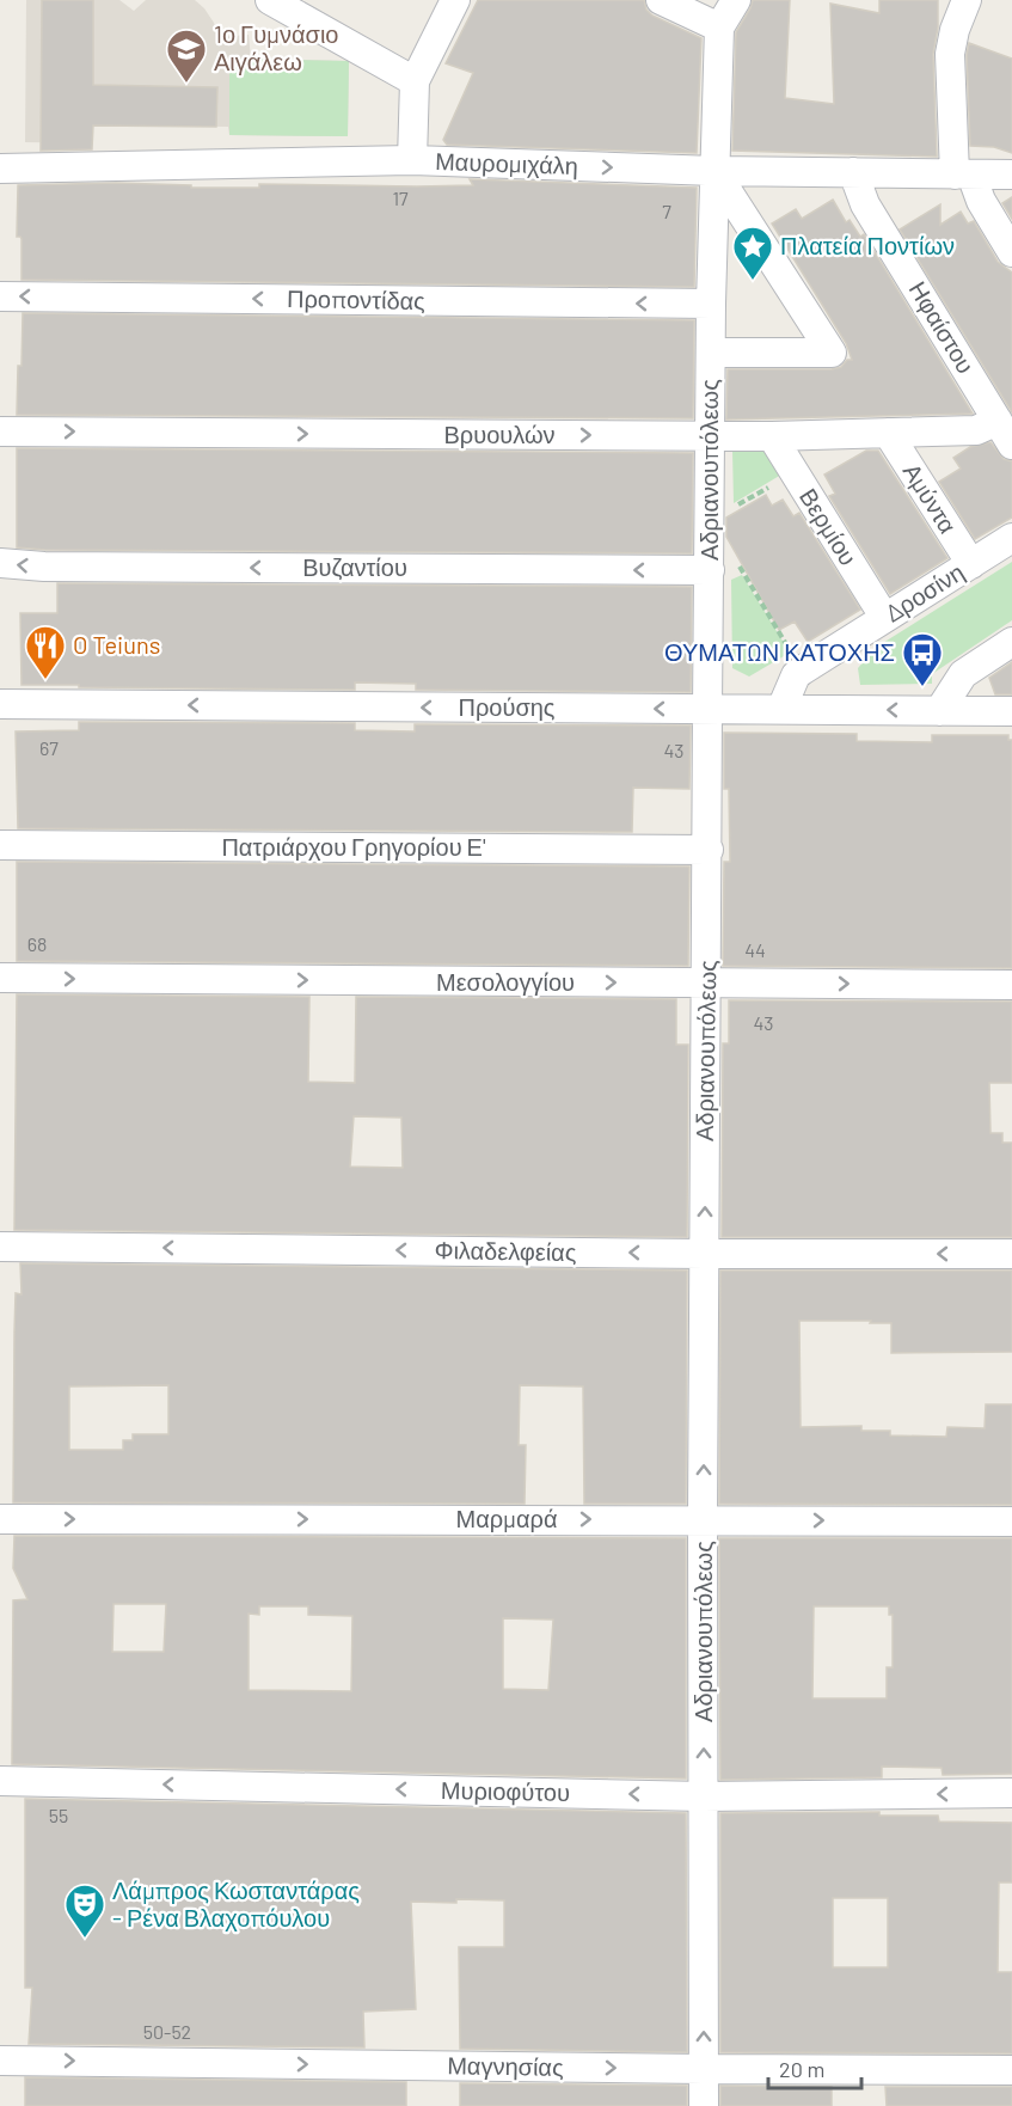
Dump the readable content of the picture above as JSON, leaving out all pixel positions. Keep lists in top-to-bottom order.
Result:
{
  "streets": {
    "street": [
      "Μαυρομιχάλη",
      "Προποντίδας",
      "Ηφαίστου",
      "Βρυουλών",
      "Αδριανουπόλεως",
      "Αμύντα",
      "Βερμίου",
      "Βυζαντίου",
      "Δροσίνη",
      "Προύσης",
      "Πατριάρχου Γρηγορίου Ε'",
      "Μεσολογγίου",
      "Φιλαδελφείας",
      "Μαρμαρά",
      "Μυριοφύτου",
      "Μαγνησίας"
    ]
  },
  "crossings": [
    ["Μαυρομιχάλη", "Ηφαίστου"],
    ["Μαυρομιχάλη", "Αδριανουπόλεως"],
    ["Προποντίδας", "Αδριανουπόλεως"],
    ["Ηφαίστου", "Βρυουλών"],
    ["Βρυουλών", "Αδριανουπόλεως"],
    ["Βρυουλών", "Αμύντα"],
    ["Βρυουλών", "Βερμίου"],
    ["Αδριανουπόλεως", "Βυζαντίου"],
    ["Αδριανουπόλεως", "Προύσης"],
    ["Αδριανουπόλεως", "Πατριάρχου Γρηγορίου Ε'"],
    ["Αδριανουπόλεως", "Μεσολογγίου"],
    ["Αδριανουπόλεως", "Φιλαδελφείας"],
    ["Αδριανουπόλεως", "Μαρμαρά"],
    ["Αδριανουπόλεως", "Μυριοφύτου"],
    ["Αδριανουπόλεως", "Μαγνησίας"],
    ["Αμύντα", "Δροσίνη"],
    ["Βερμίου", "Δροσίνη"],
    ["Δροσίνη", "Προύσης"]
  ],
  "one_way": [
    "Προποντίδας",
    "Βρυουλών",
    "Αδριανουπόλεως",
    "Βυζαντίου",
    "Προύσης",
    "Μεσολογγίου",
    "Φιλαδελφείας",
    "Μαρμαρά",
    "Μυριοφύτου",
    "Μαγνησίας"
  ],
  "places": {
    "school or university": ["1ο Γυμνάσιο Αιγάλεω"],
    "place": ["Πλατεία Ποντίων"],
    "restaurant": ["O Teiuns"],
    "bus stop": ["ΘΥΜΑΤΩΝ ΚΑΤΟΧΗΣ"],
    "theatre": ["Λάμπρος Κωσταντάρας - Ρένα Βλαχοπόυλου"]
  },
  "house_numbers": [
    "17",
    "7",
    "67",
    "43",
    "68",
    "44",
    "43",
    "55",
    "50-52"
  ],
  "scale_bar": "20 m"
}
